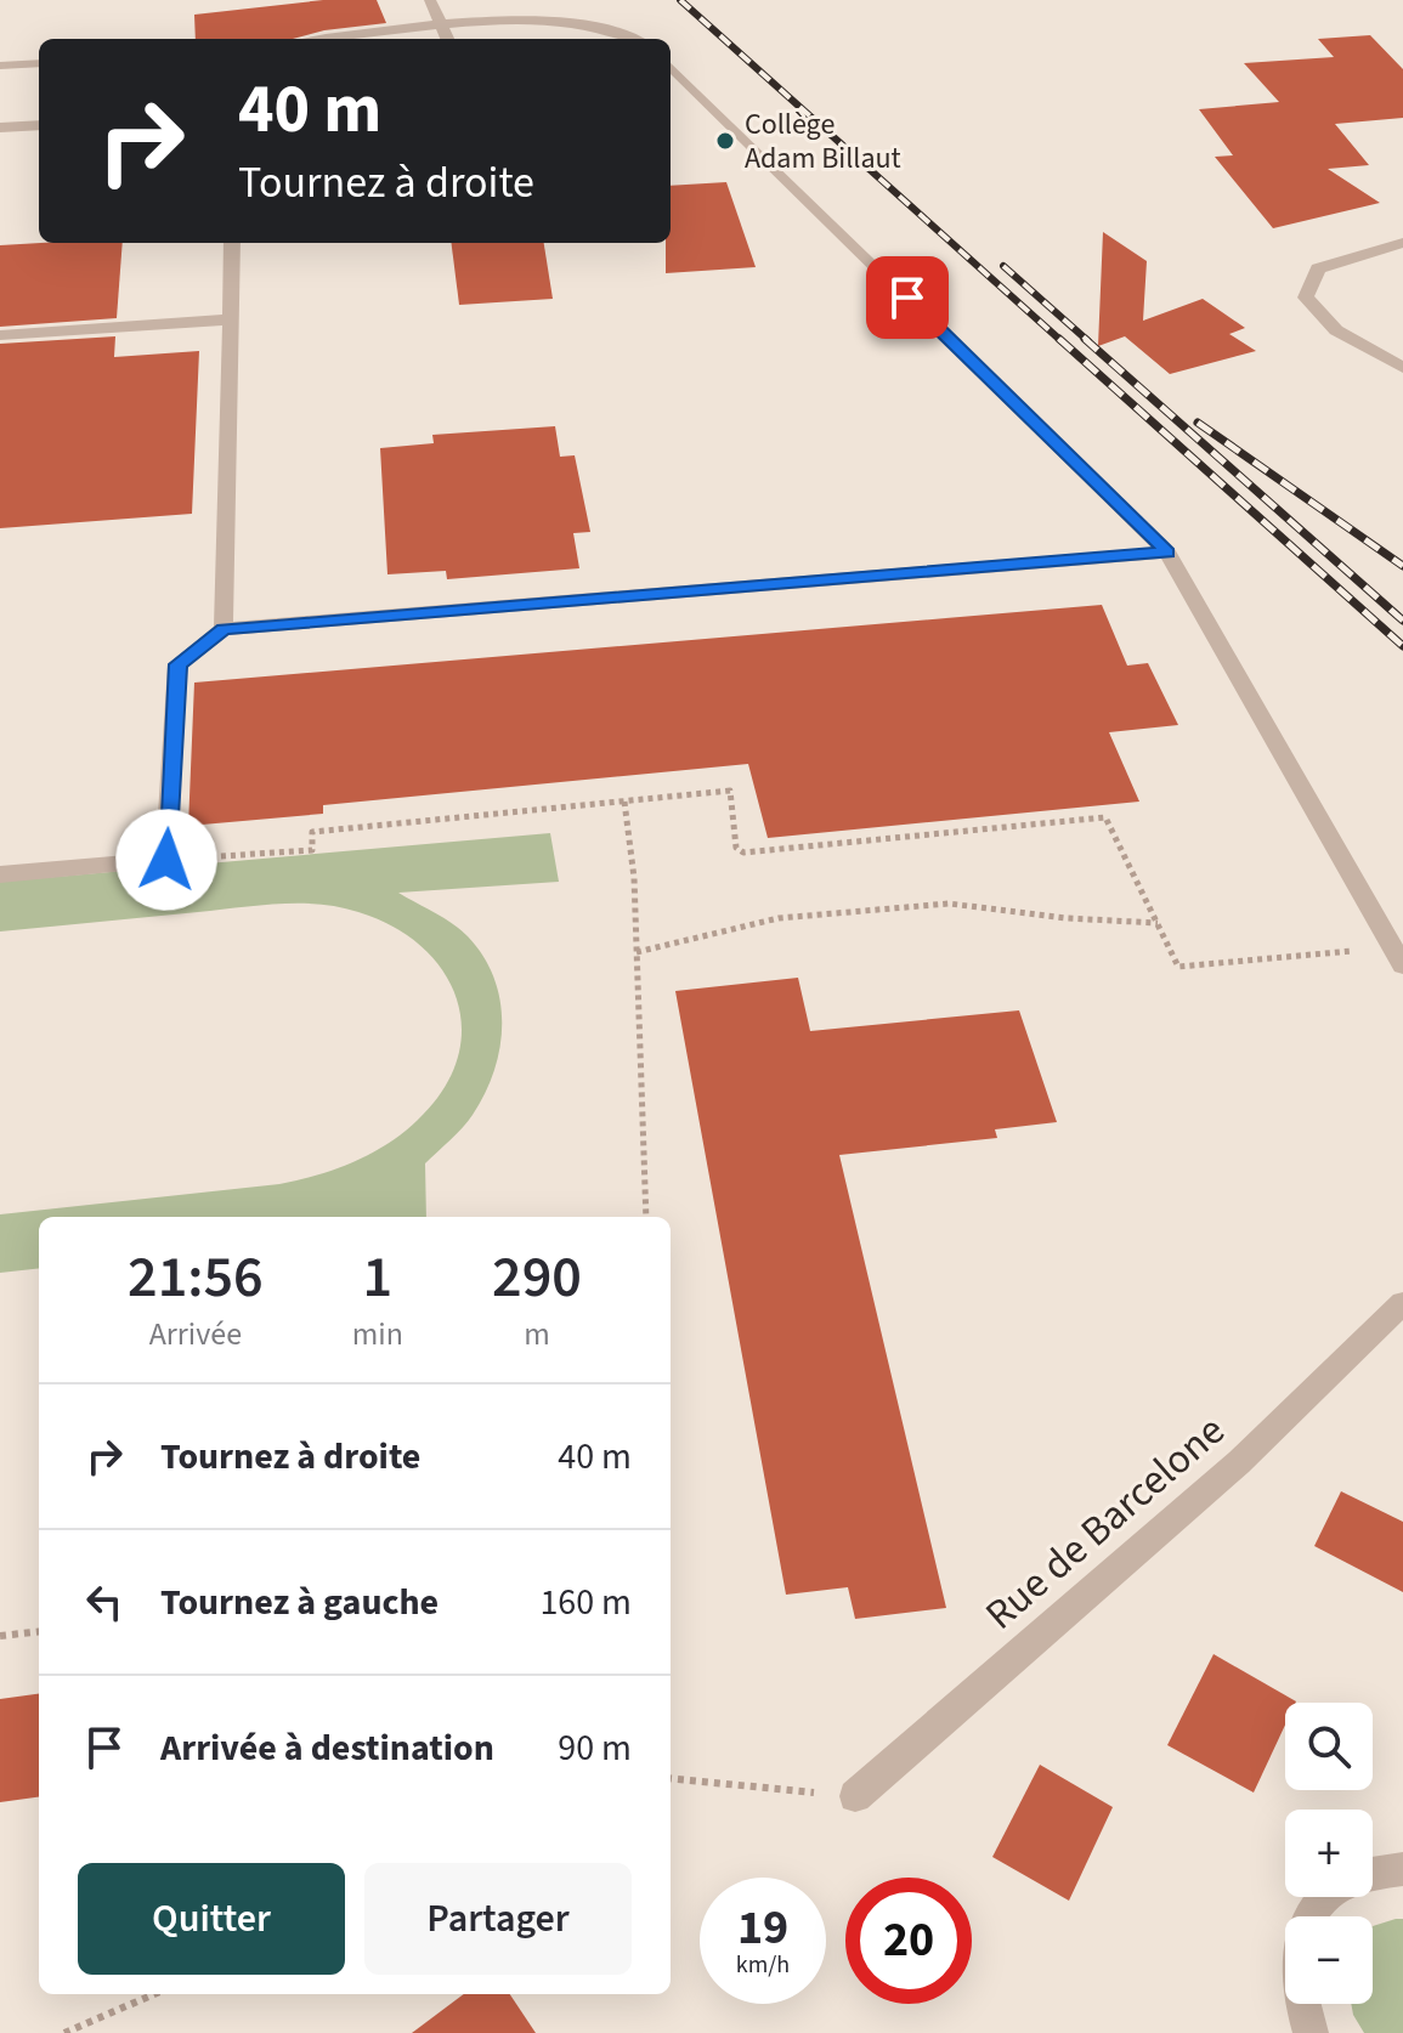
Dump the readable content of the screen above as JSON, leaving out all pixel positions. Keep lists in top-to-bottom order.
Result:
{
  "streets": {
    "street": ["Rue de Barcelone"]
  },
  "places": ["Collège Adam Billaut"],
  "page": {
    "turn": ["40 m", "Tournez à droite"],
    "eta": [
      "21:56",
      "Arrivée",
      "1",
      "min",
      "290",
      "m"
    ],
    "list": [
      {
        "name": "Tournez à droite",
        "value": "40 m"
      },
      {
        "name": "Tournez à gauche",
        "value": "160 m"
      },
      {
        "name": "Arrivée à destination",
        "value": "90 m"
      }
    ],
    "map_buttons": ["+", "−"],
    "buttons": ["Quitter", "Partager"],
    "speed": "19 km/h",
    "limit": "20"
  }
}
